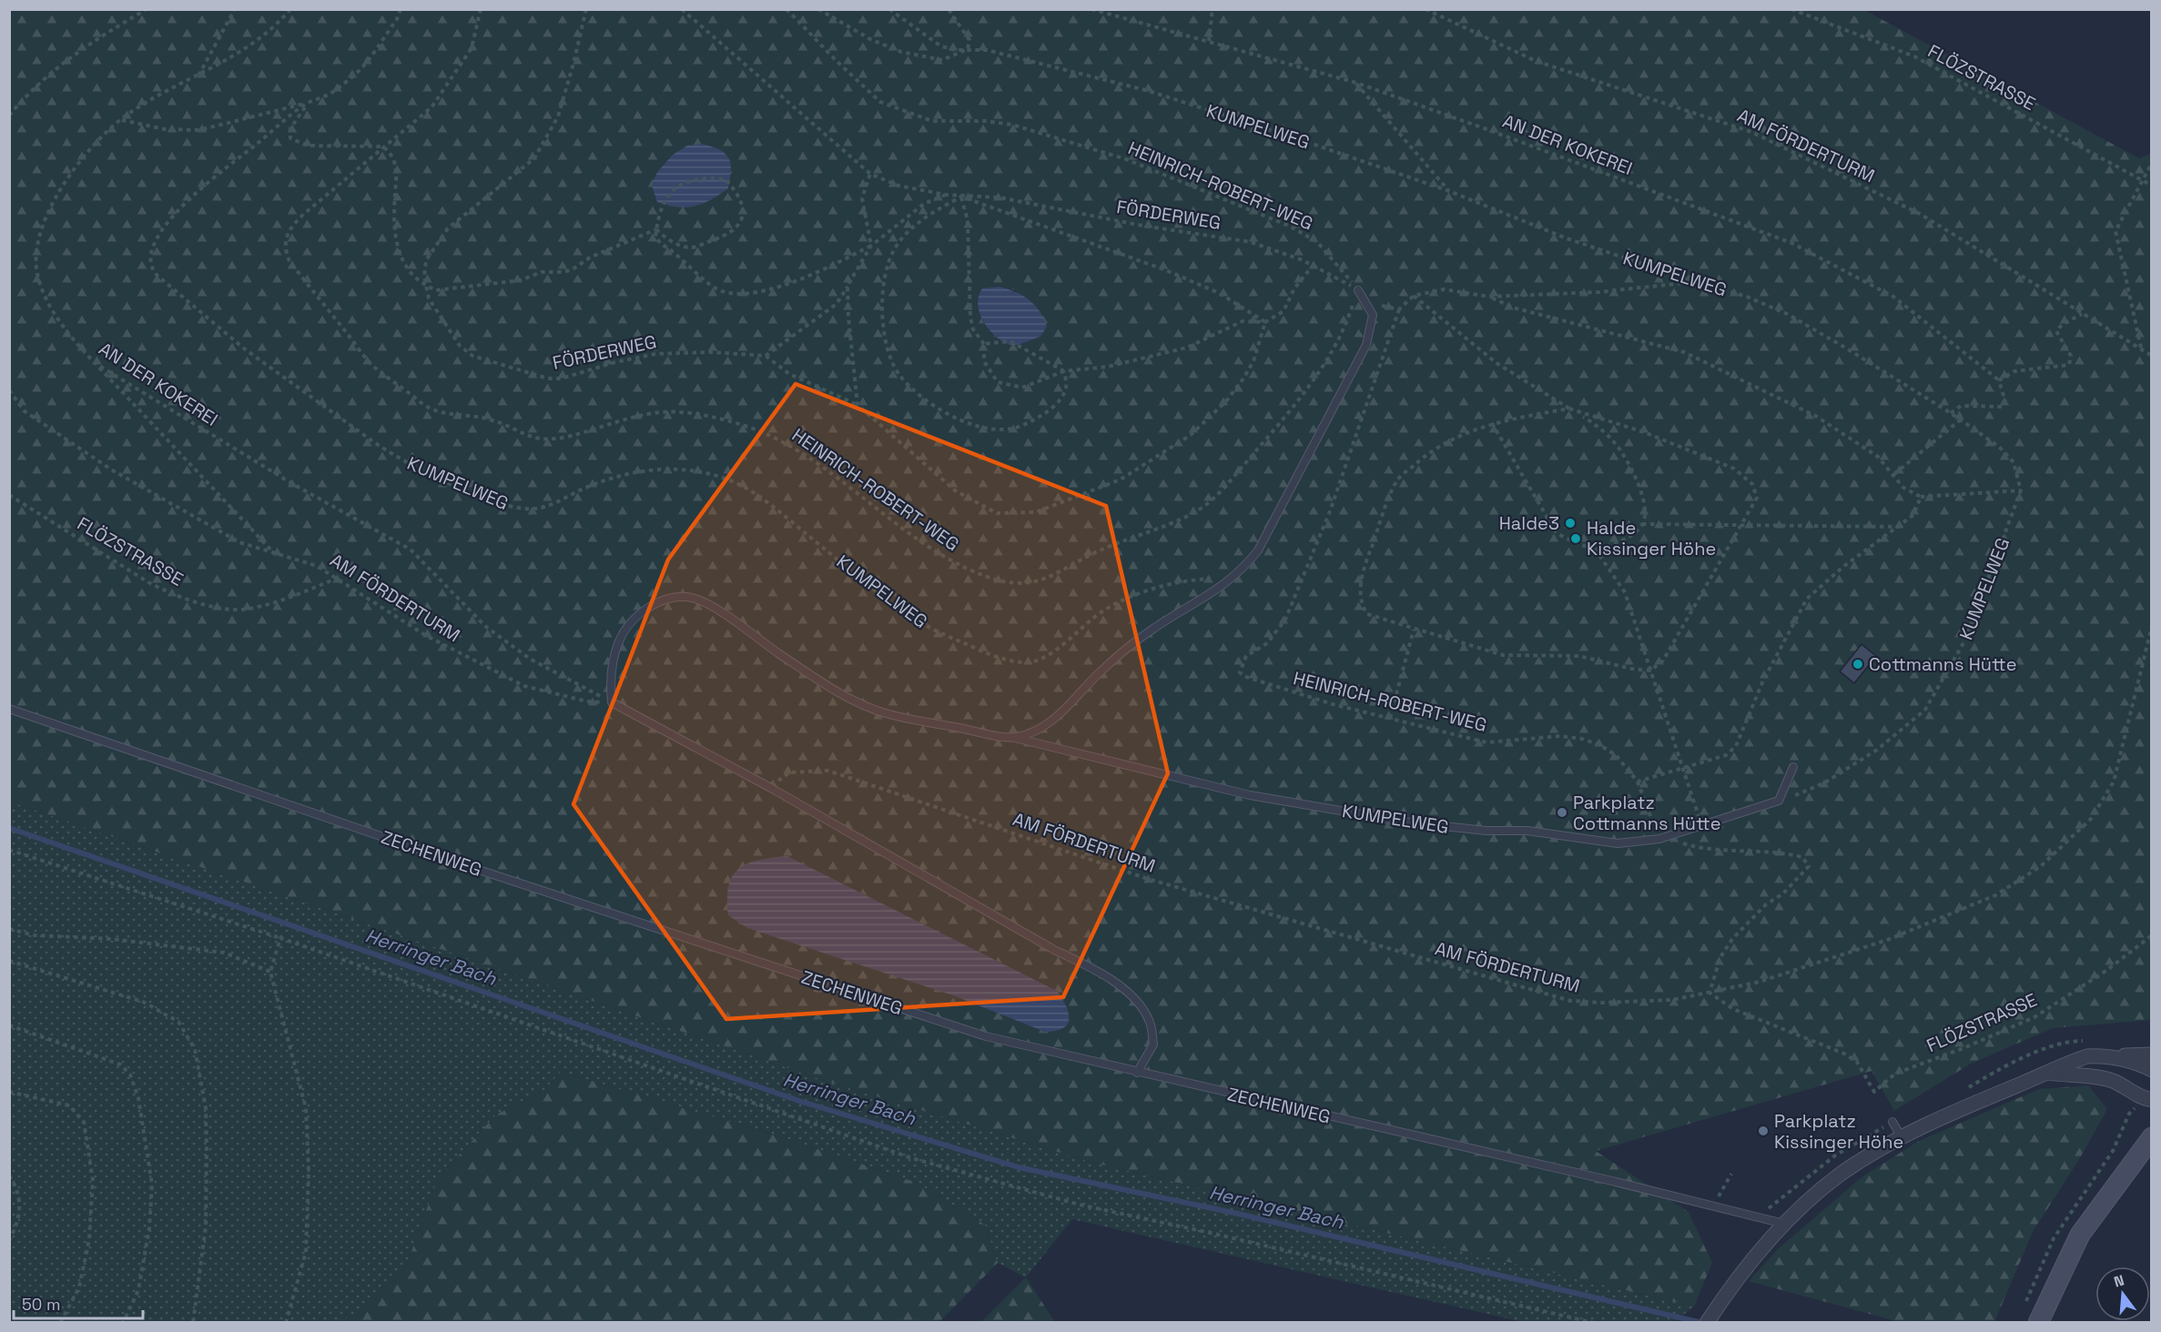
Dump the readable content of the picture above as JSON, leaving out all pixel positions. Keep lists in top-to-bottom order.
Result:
{
  "streets": {
    "lane": ["KUMPELWEG", "ZECHENWEG"],
    "path": [
      "FLÖZSTRASSE",
      "AN DER KOKEREI",
      "AM FÖRDERTURM",
      "HEINRICH-ROBERT-WEG",
      "FÖRDERWEG"
    ]
  },
  "crossings": [
    ["FLÖZSTRASSE", "AM FÖRDERTURM"],
    ["KUMPELWEG", "AN DER KOKEREI"],
    ["KUMPELWEG", "AM FÖRDERTURM"],
    ["AN DER KOKEREI", "AM FÖRDERTURM"],
    ["HEINRICH-ROBERT-WEG", "FÖRDERWEG"]
  ],
  "water": ["Herringer Bach"],
  "places": [
    "Halde3",
    "Halde Kissinger Höhe",
    "Cottmanns Hütte",
    "Parkplatz Cottmanns Hütte",
    "Parkplatz Kissinger Höhe"
  ],
  "scale_bar": "50 m",
  "north": "top"
}
